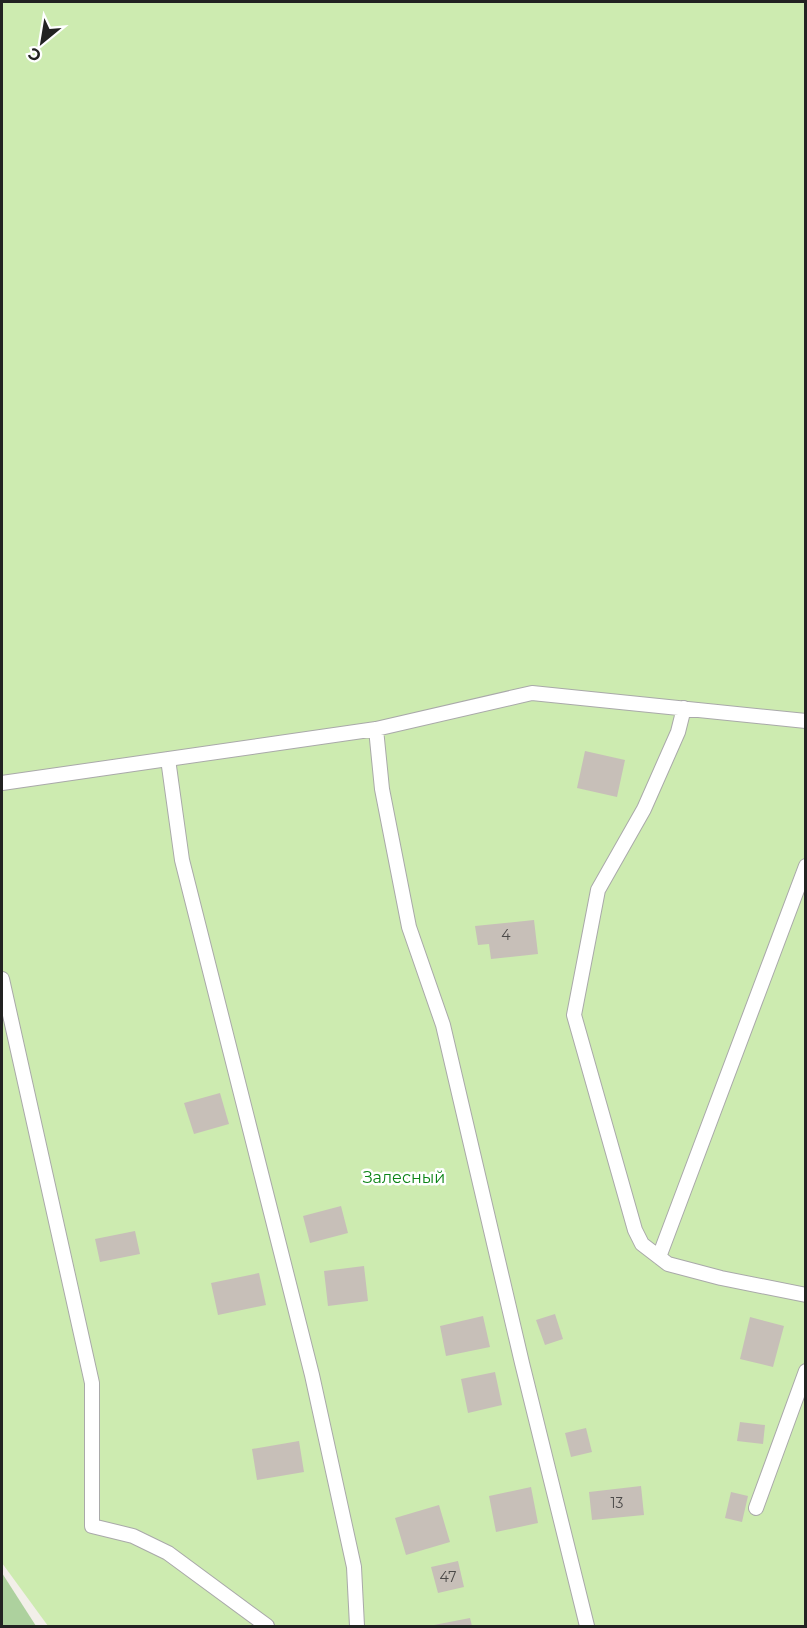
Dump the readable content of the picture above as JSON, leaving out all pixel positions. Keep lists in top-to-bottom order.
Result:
{
  "parks": ["Залесный"],
  "house_numbers": ["4", "13", "47"],
  "north": "bottom left"
}
